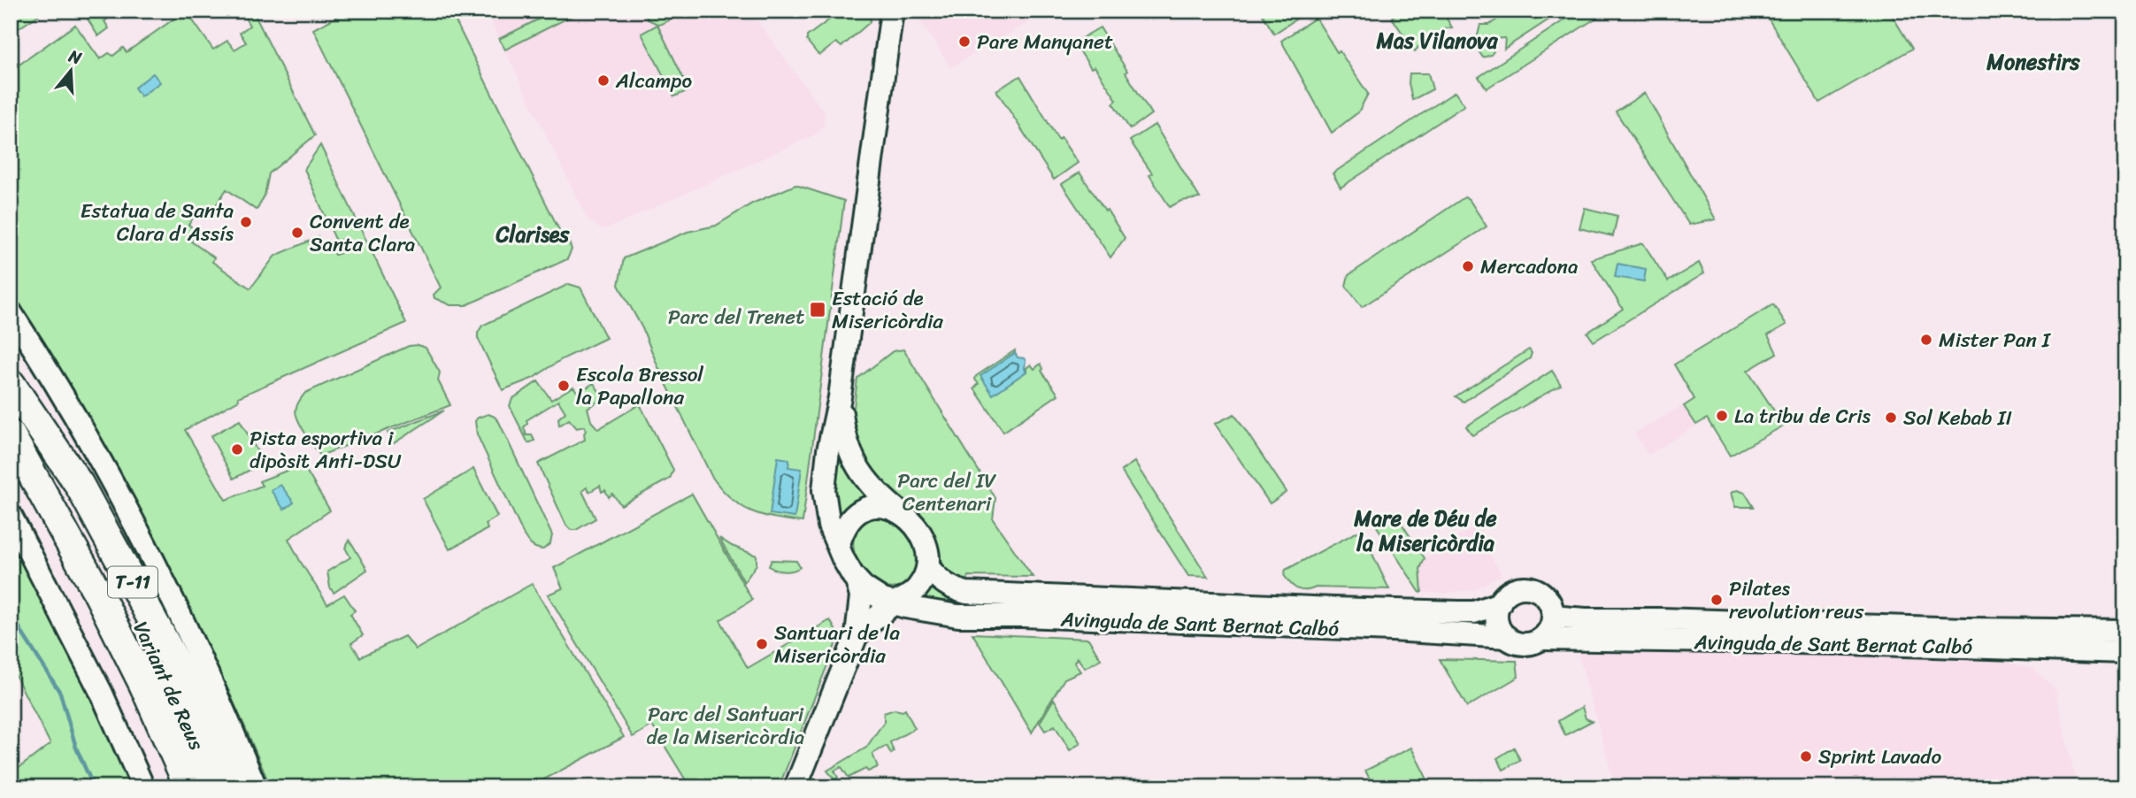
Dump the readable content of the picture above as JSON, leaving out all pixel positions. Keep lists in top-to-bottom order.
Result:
{
  "streets": {
    "highway": ["T-11", "Variant de Reus"],
    "main road": ["Avinguda de Sant Bernat Calbó"]
  },
  "districts": [
    "Mas Vilanova",
    "Monestirs",
    "Clarises",
    "Mare de Déu de la Misericòrdia"
  ],
  "parks": ["Parc del Trenet", "Parc del IV Centenari", "Parc del Santuari de la Misericòrdia"],
  "places": {
    "other": [
      "Pare Manyanet",
      "Alcampo",
      "Estatua de Santa Clara d'Assís",
      "Convent de Santa Clara",
      "Mercadona",
      "Mister Pan I",
      "Escola Bressol la Papallona",
      "La tribu de Cris",
      "Sol Kebab II",
      "Pista esportiva i dipòsit Anti-DSU",
      "Pilates revolution reus",
      "Santuari de la Misericòrdia",
      "Sprint Lavado"
    ],
    "transit": ["Estació de Misericòrdia"]
  },
  "north": "top"
}
